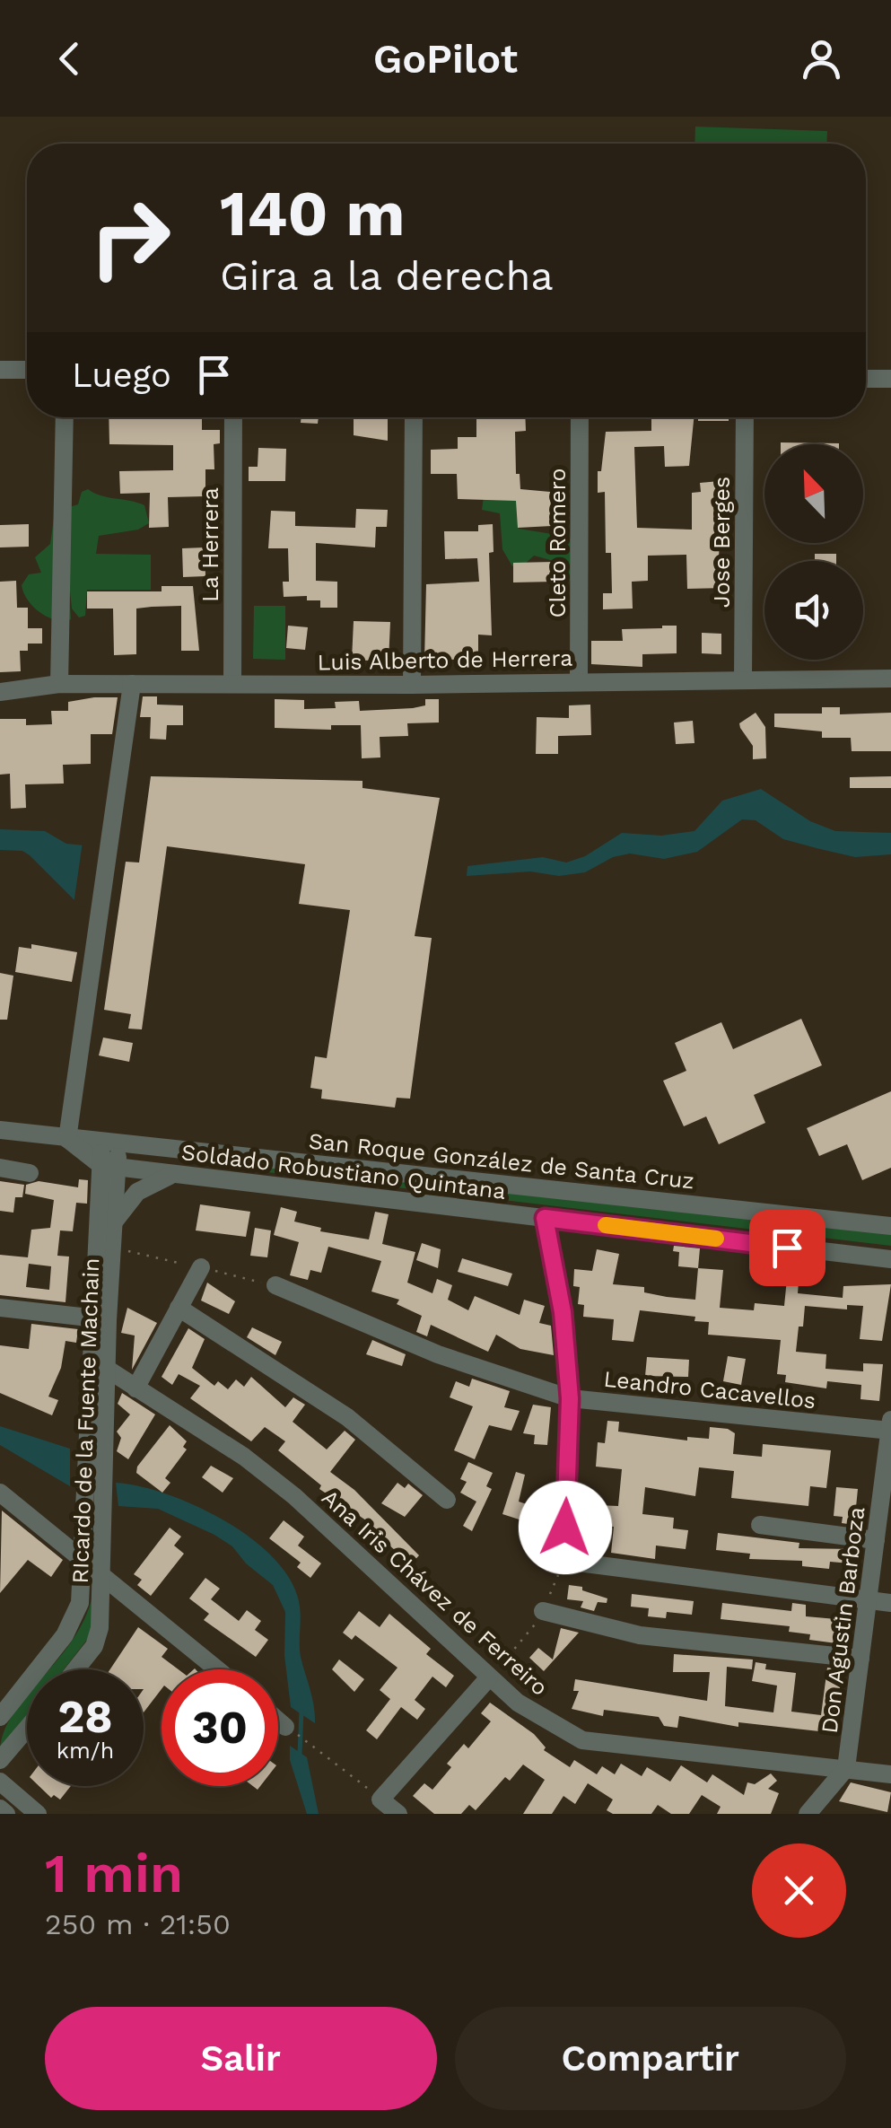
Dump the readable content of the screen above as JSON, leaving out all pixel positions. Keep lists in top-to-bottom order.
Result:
{
  "streets": {
    "street": [
      "Jose Berges",
      "Cleto Romero",
      "La Herrera",
      "Luis Alberto de Herrera",
      "San Roque González de Santa Cruz",
      "Soldado Robustiano Quintana",
      "Leandro Cacavellos",
      "RIcardo de la Fuente Machain",
      "Ana Iris Chávez de Ferreiro",
      "Don Agustin Barboza"
    ]
  },
  "crossings": [
    ["Jose Berges", "Luis Alberto de Herrera"],
    ["Cleto Romero", "Luis Alberto de Herrera"],
    ["La Herrera", "Luis Alberto de Herrera"],
    ["San Roque González de Santa Cruz", "RIcardo de la Fuente Machain"],
    ["Soldado Robustiano Quintana", "RIcardo de la Fuente Machain"],
    ["Leandro Cacavellos", "Don Agustin Barboza"],
    ["RIcardo de la Fuente Machain", "Ana Iris Chávez de Ferreiro"],
    ["Ana Iris Chávez de Ferreiro", "Don Agustin Barboza"]
  ],
  "north": "top left",
  "page": {
    "header": "GoPilot",
    "turn": ["140 m", "Gira a la derecha"],
    "then": "Luego",
    "speed": "28 km/h",
    "limit": "30",
    "heading": ["1 min", "250 m · 21:50"],
    "buttons": ["Salir", "Compartir"]
  }
}
